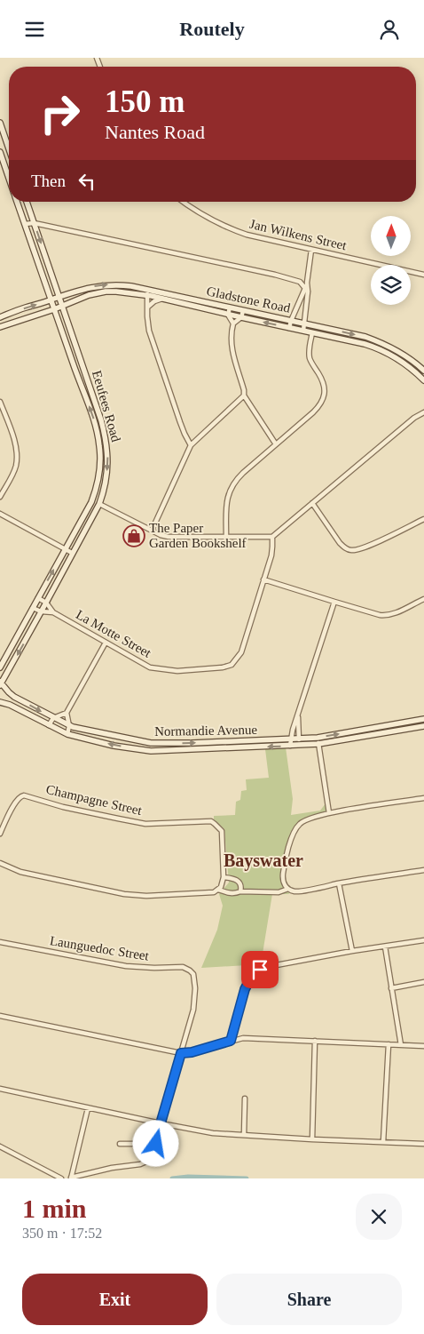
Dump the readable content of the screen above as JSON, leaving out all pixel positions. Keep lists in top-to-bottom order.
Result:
{
  "streets": {
    "street": [
      "Jan Wilkens Street",
      "Gladstone Road",
      "Eeufees Road",
      "La Motte Street",
      "Normandie Avenue",
      "Champagne Street",
      "Launguedoc Street"
    ]
  },
  "crossings": [
    ["Gladstone Road", "Eeufees Road"],
    ["Eeufees Road", "La Motte Street"],
    ["Eeufees Road", "Normandie Avenue"]
  ],
  "districts": ["Bayswater"],
  "places": {
    "shop": ["The Paper Garden Bookshelf"]
  },
  "north": "top",
  "page": {
    "header": "Routely",
    "turn": ["150 m", "Nantes Road"],
    "then": "Then",
    "heading": ["1 min", "350 m · 17:52"],
    "buttons": ["Exit", "Share"]
  }
}
